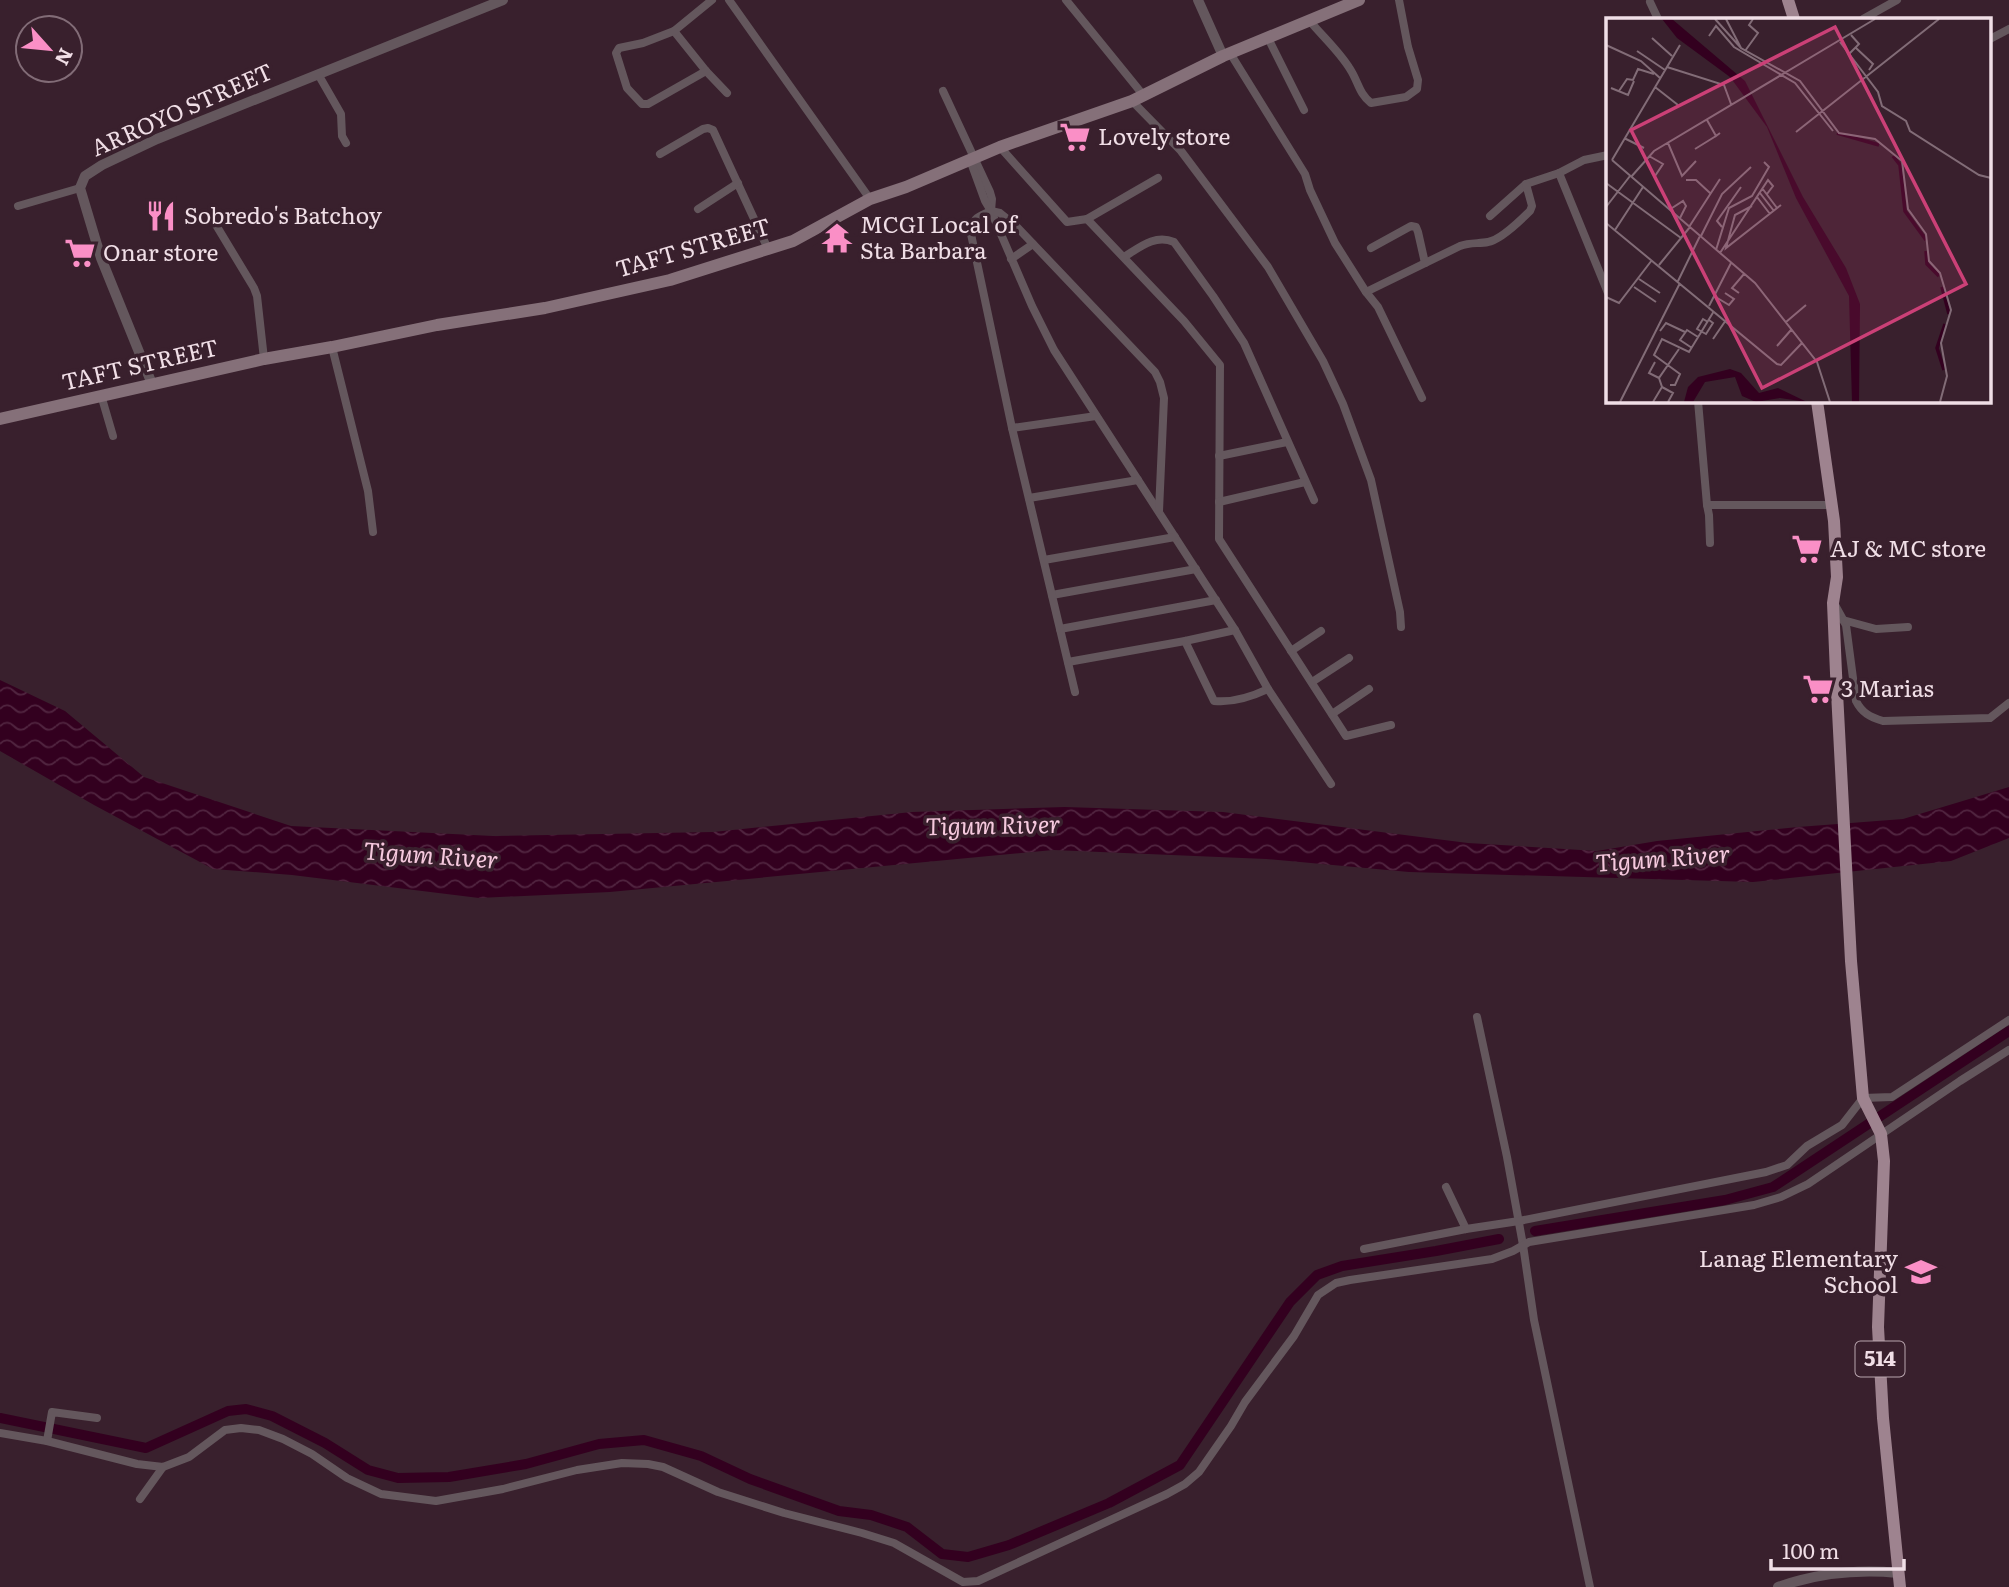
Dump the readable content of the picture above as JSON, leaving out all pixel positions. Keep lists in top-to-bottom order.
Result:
{
  "streets": {
    "main road": ["TAFT STREET", "514"],
    "street": ["ARROYO STREET"]
  },
  "crossings": [
    ["ARROYO STREET", "TAFT STREET"]
  ],
  "water": ["Tigum River"],
  "places": {
    "supermarket": [
      "Lovely store",
      "Onar store",
      "AJ & MC store",
      "3 Marias"
    ],
    "restaurant": ["Sobredo's Batchoy"],
    "temple": ["MCGI Local of Sta Barbara"],
    "school or university": ["Lanag Elementary School"]
  },
  "scale_bar": "100 m",
  "north": "bottom right"
}
